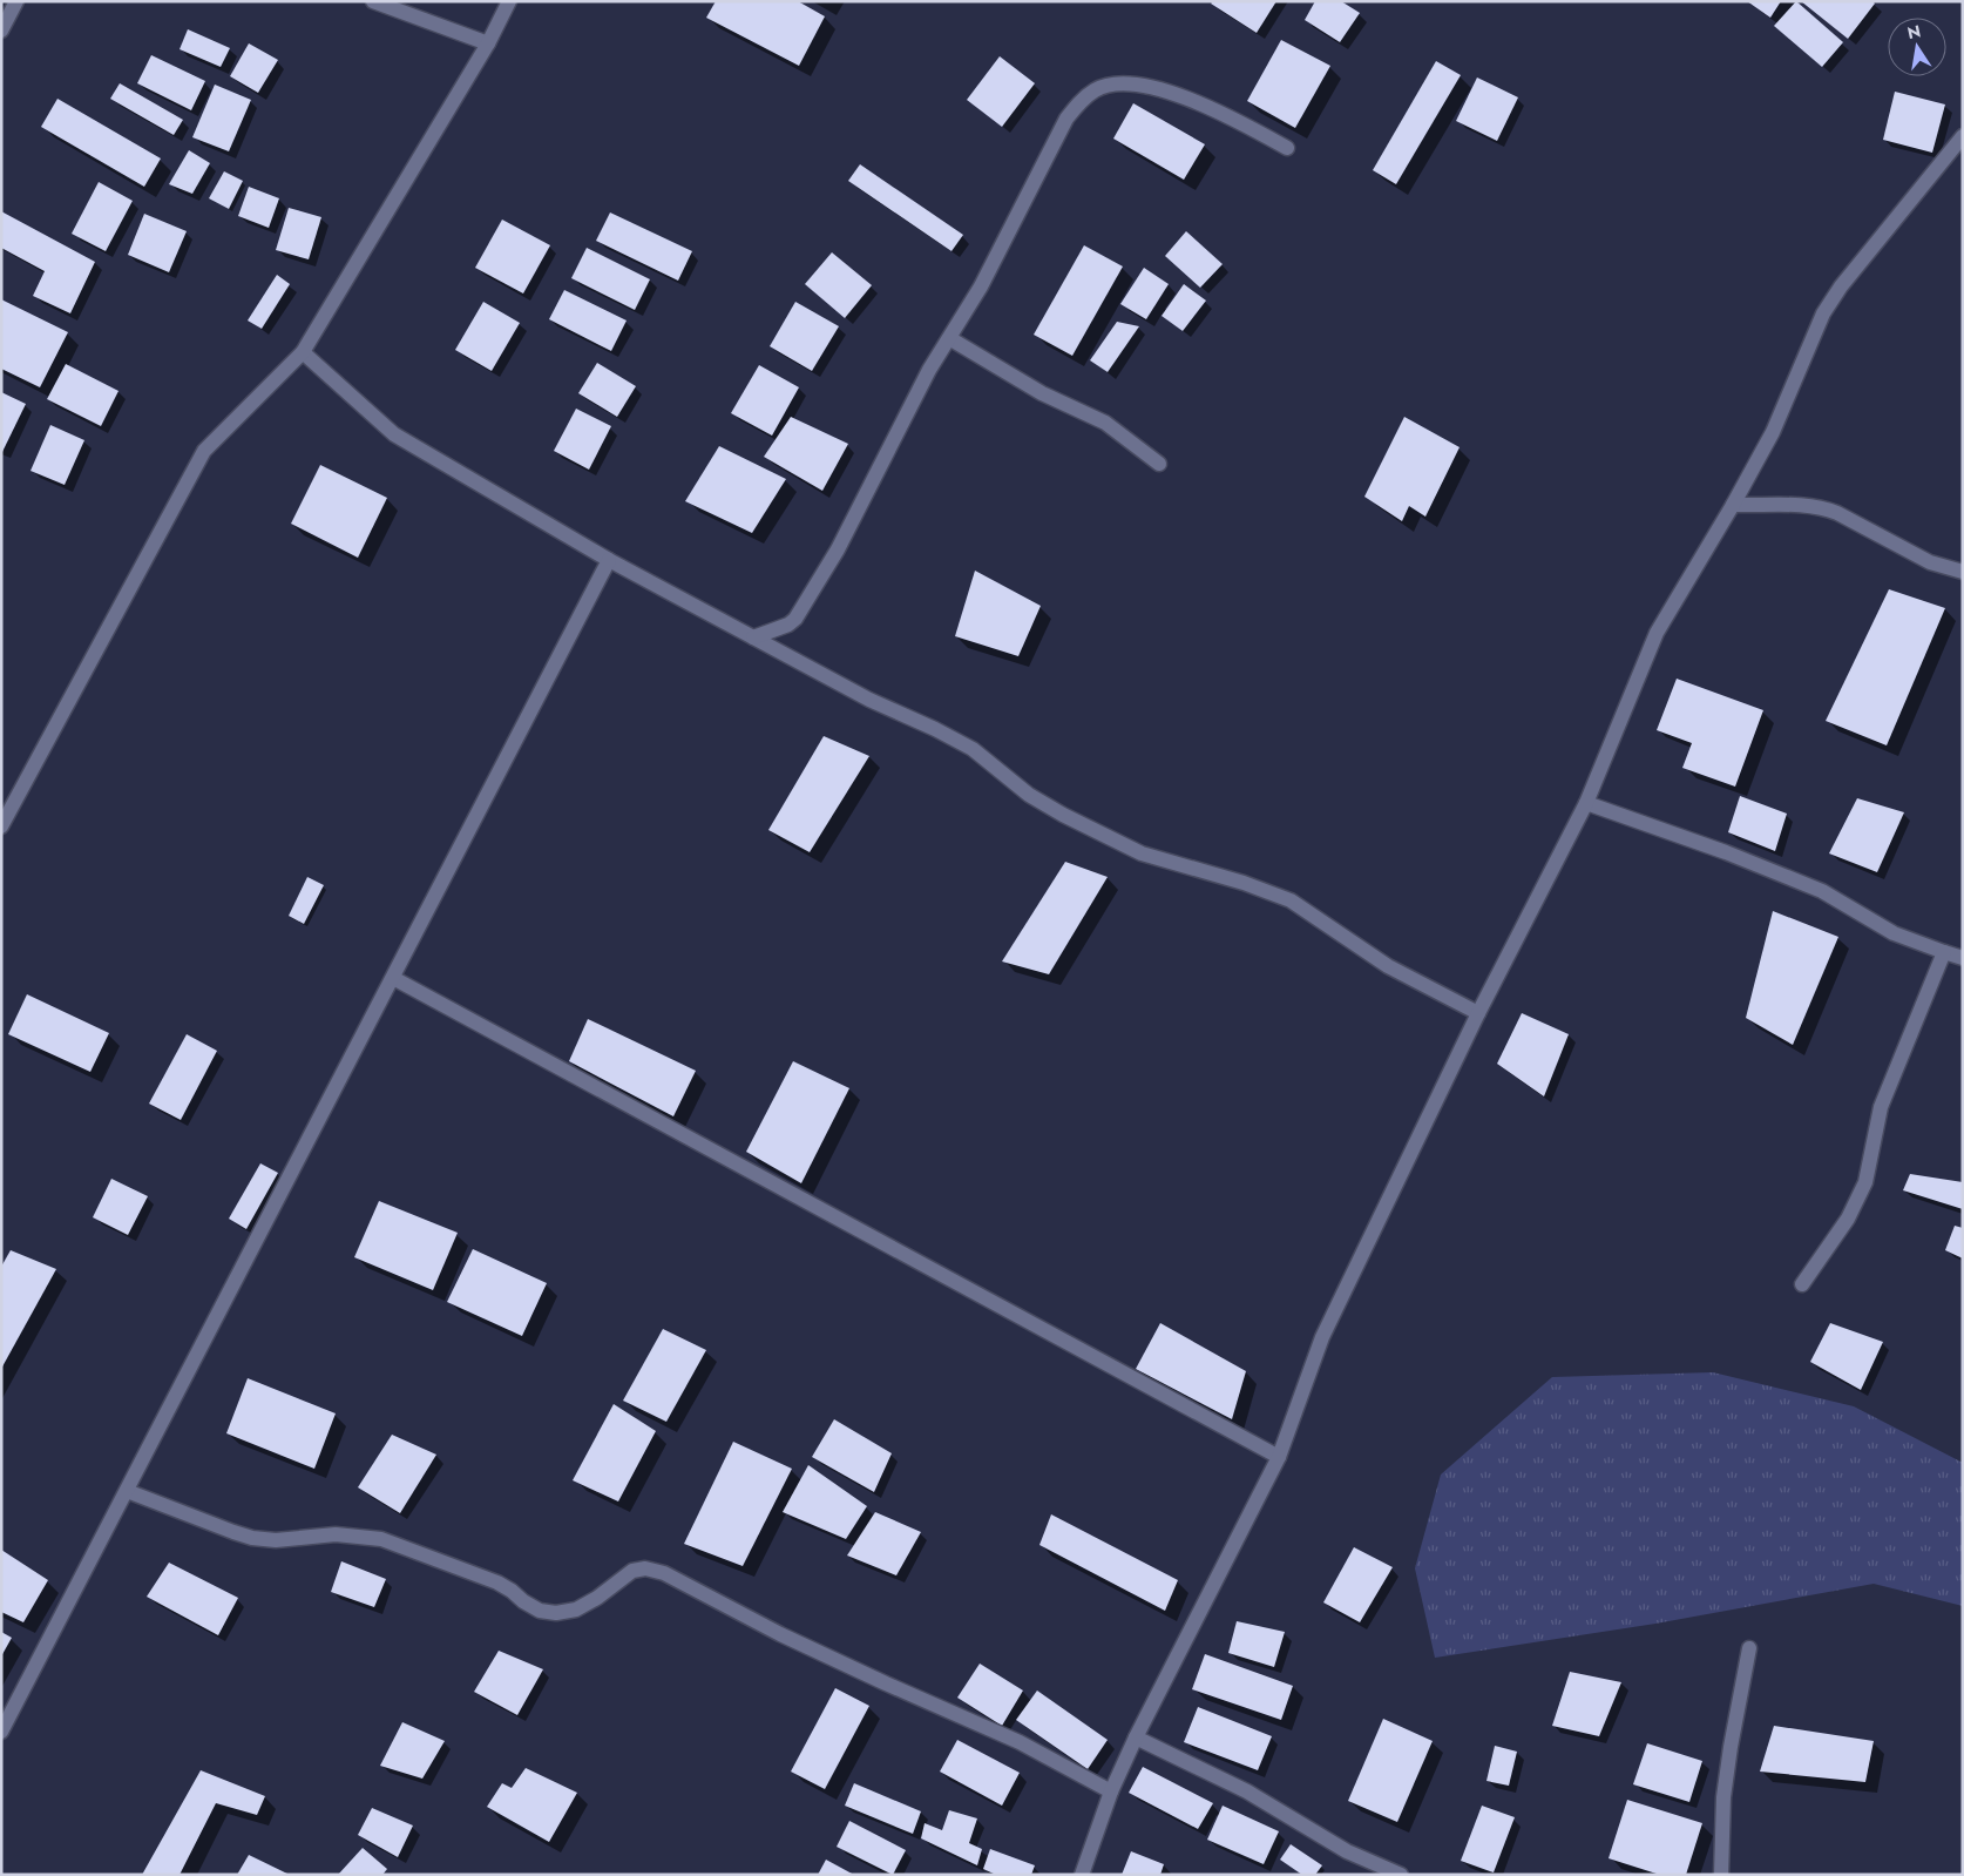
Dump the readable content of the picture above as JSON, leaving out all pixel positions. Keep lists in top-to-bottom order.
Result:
{
  "north": "top"
}
